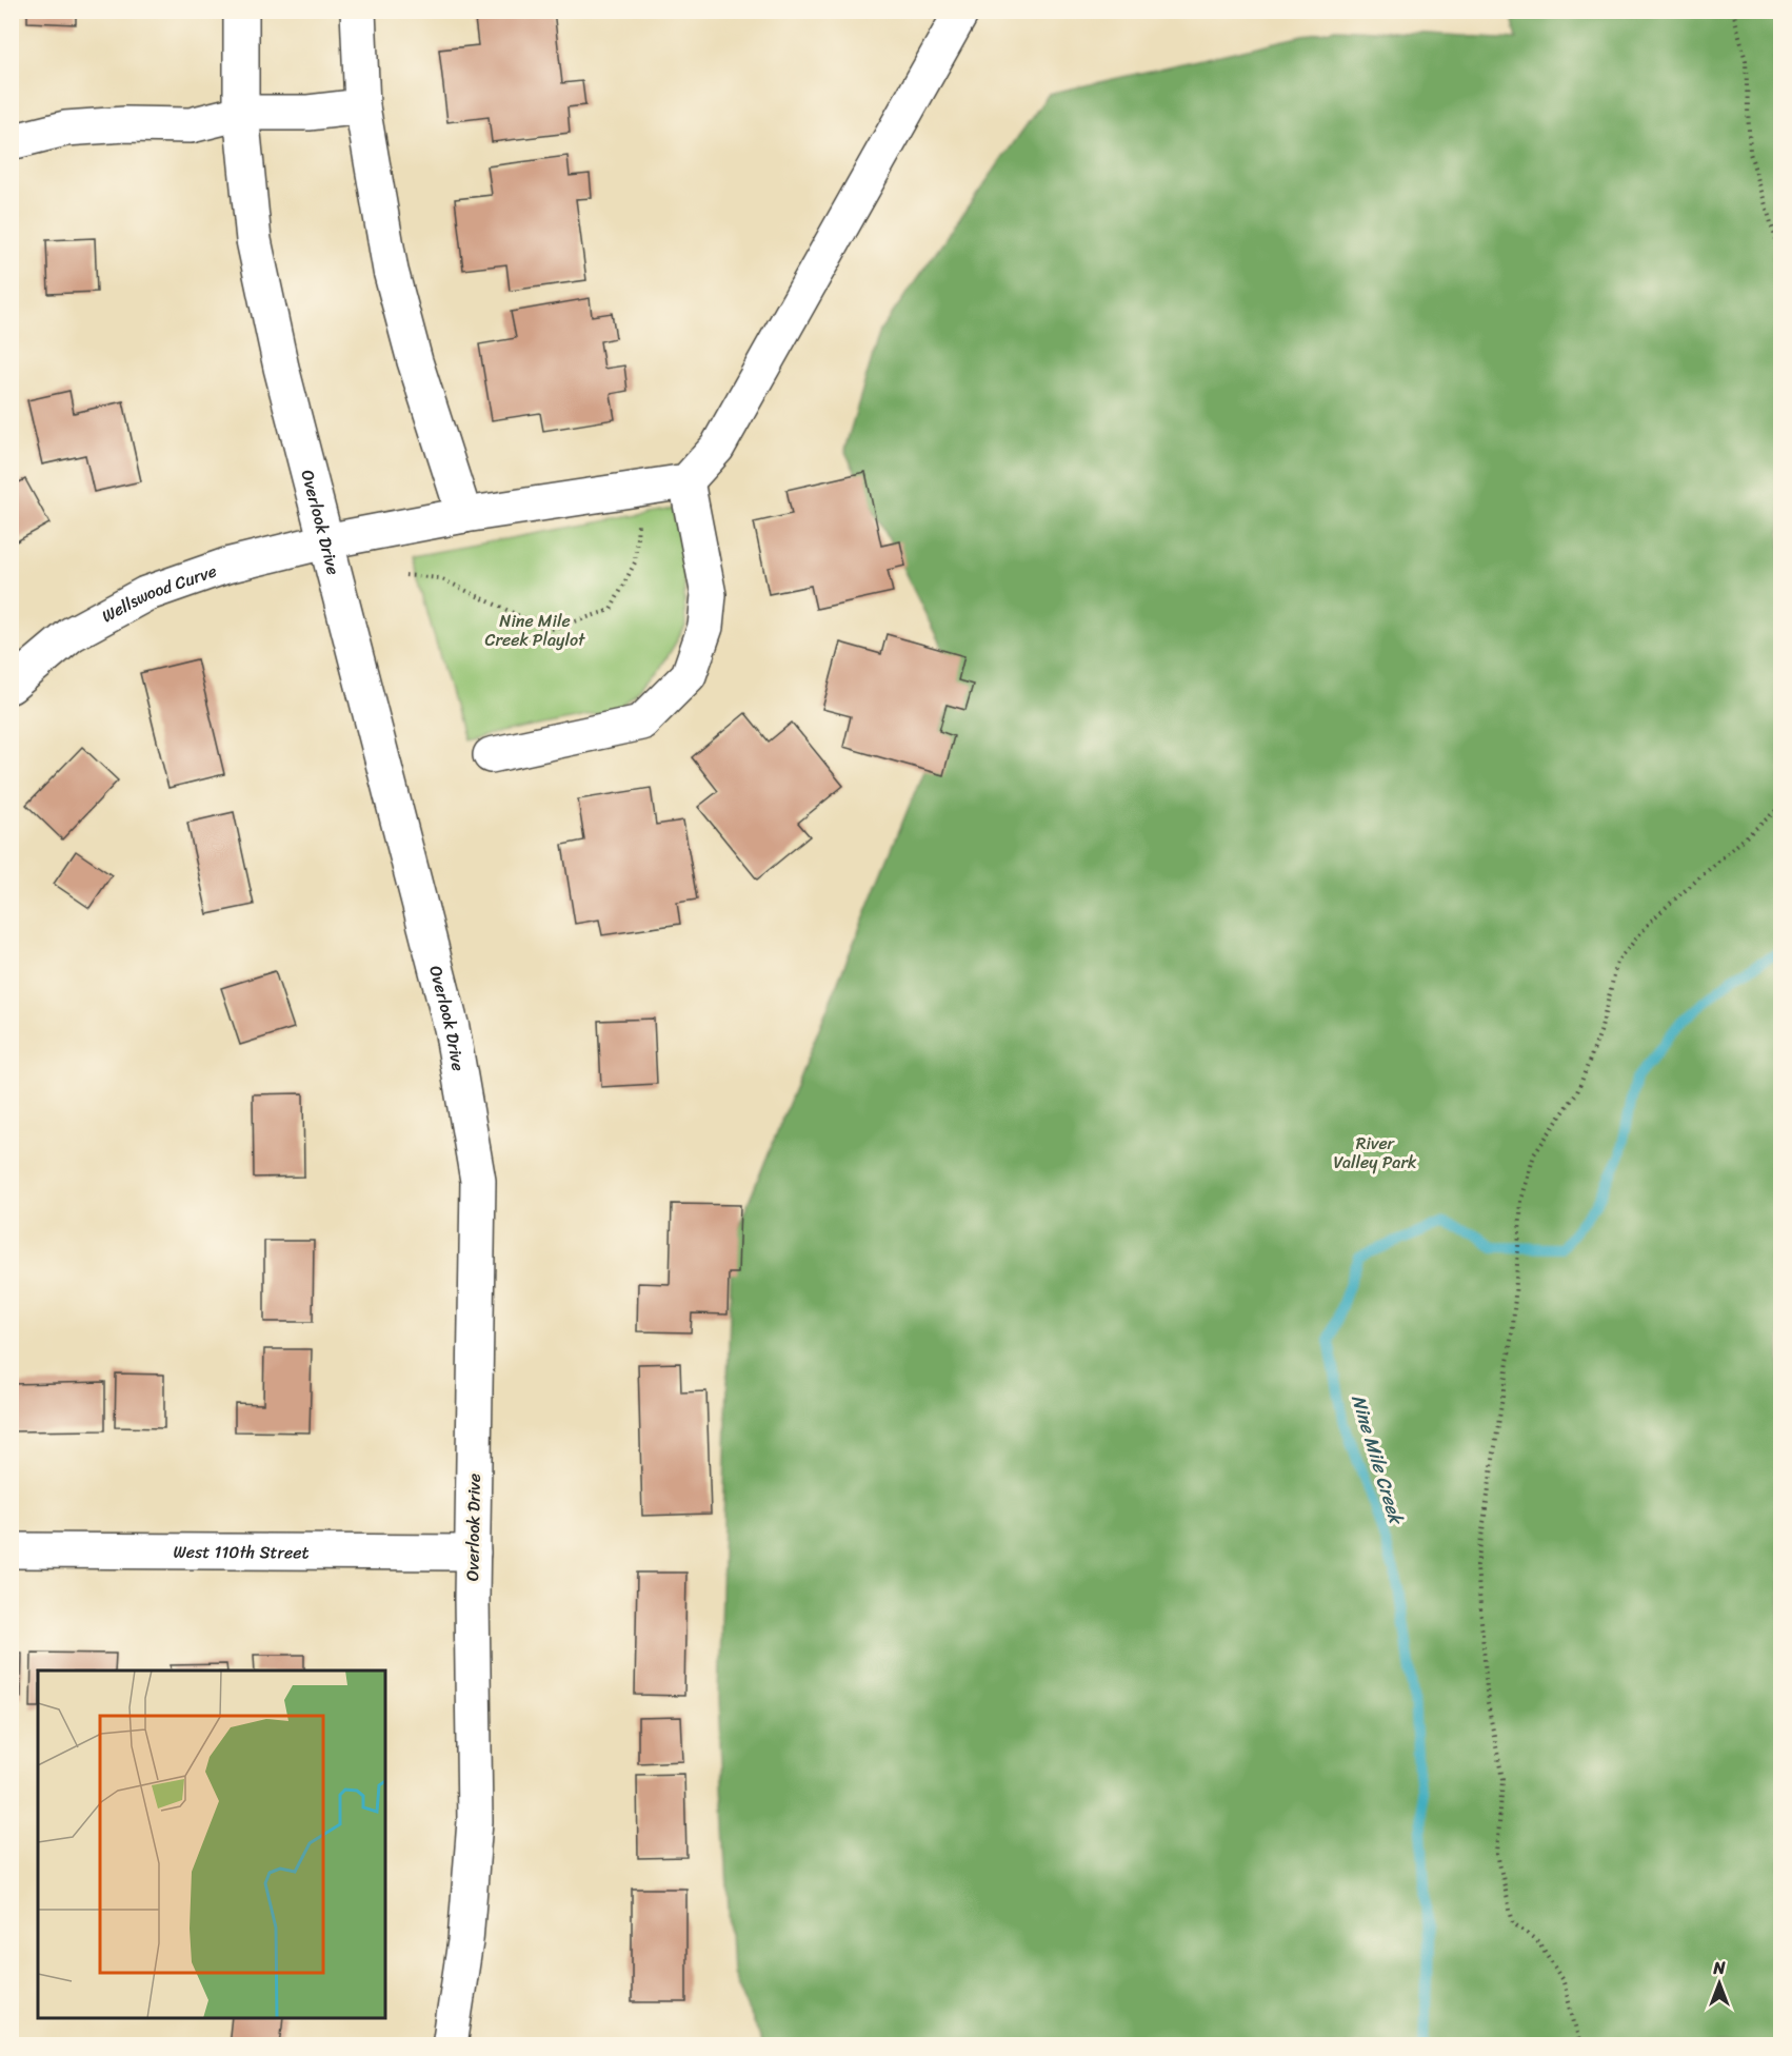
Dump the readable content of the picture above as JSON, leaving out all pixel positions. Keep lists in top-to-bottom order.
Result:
{
  "streets": {
    "street": ["Overlook Drive", "Wellswood Curve", "West 110th Street"]
  },
  "crossings": [
    ["Overlook Drive", "Wellswood Curve"],
    ["Overlook Drive", "West 110th Street"]
  ],
  "water": ["Nine Mile Creek"],
  "parks": ["Nine Mile Creek Playlot", "River Valley Park"],
  "north": "top"
}
